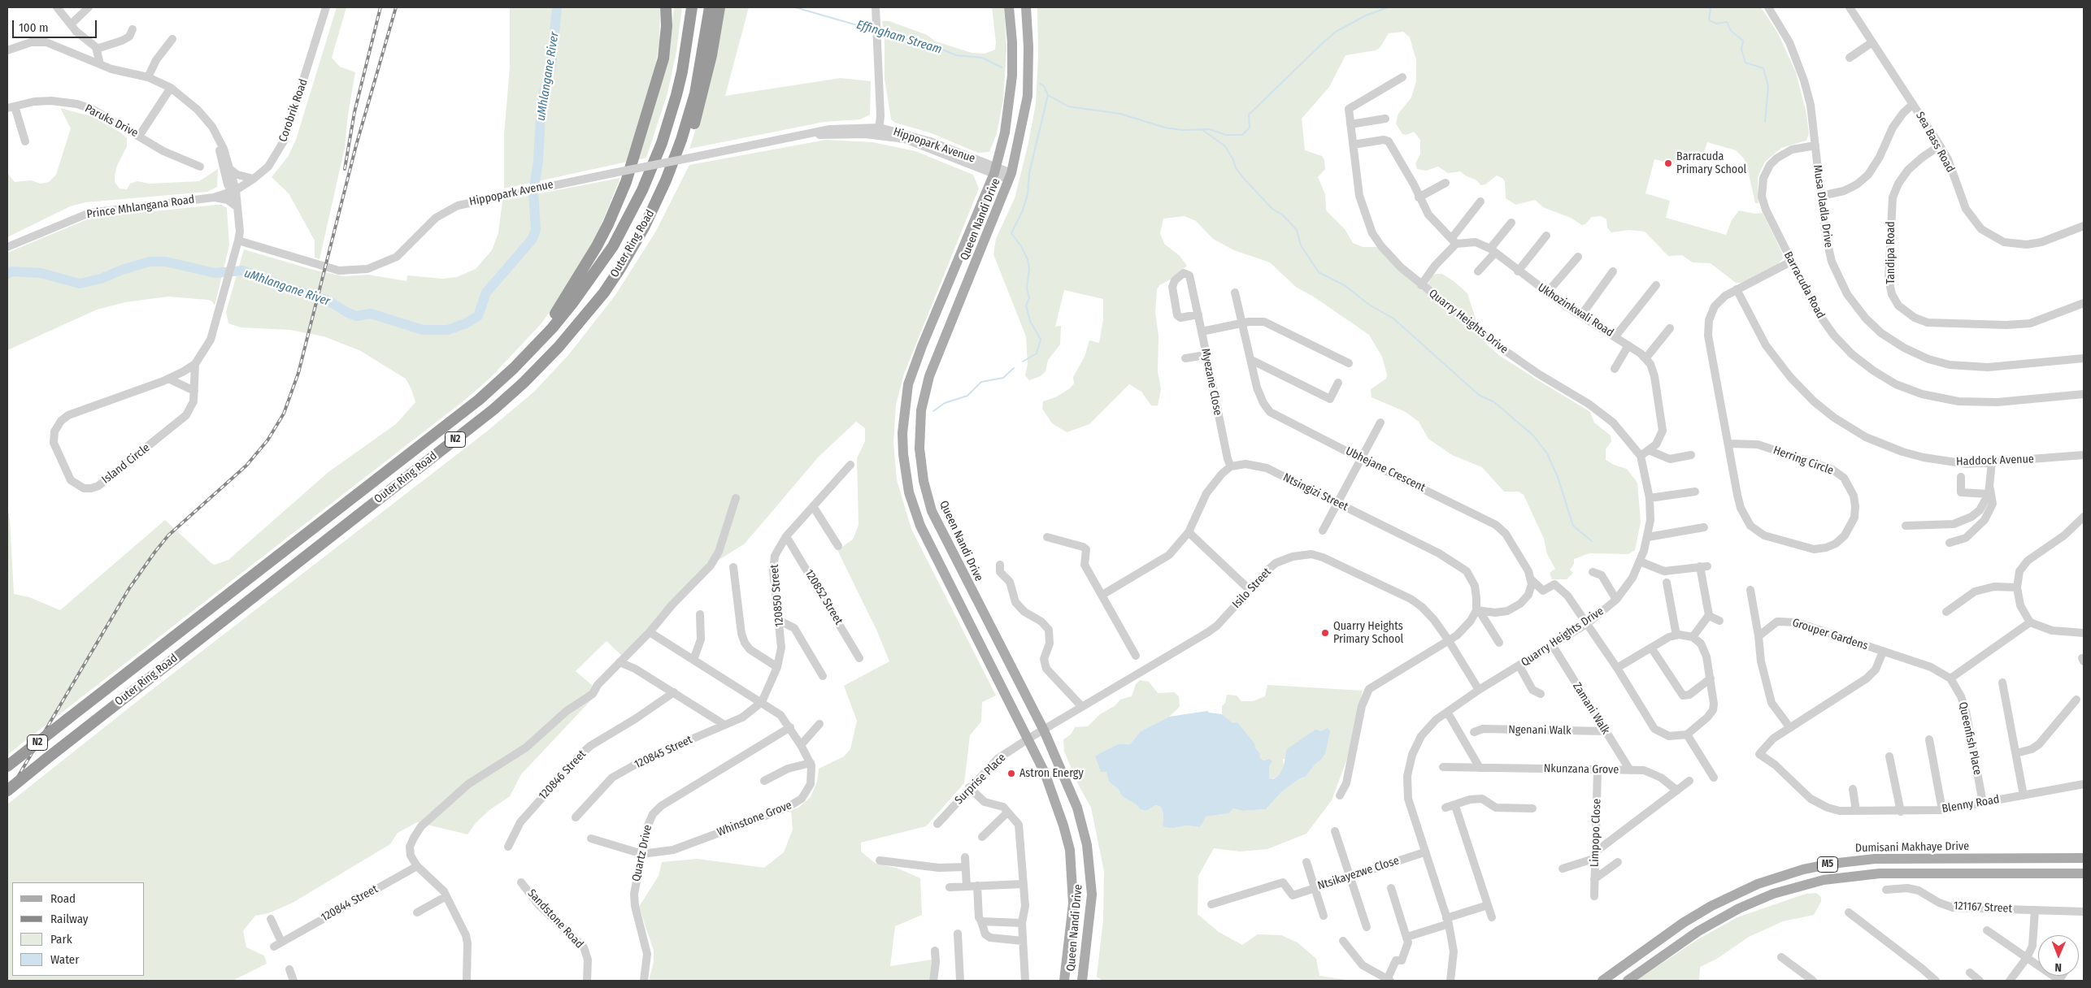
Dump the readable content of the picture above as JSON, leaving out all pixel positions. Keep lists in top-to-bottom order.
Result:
{
  "streets": {
    "highway": ["Outer Ring Road", "N2"],
    "main road": ["Queen Nandi Drive", "Dumisani Makhaye Drive", "M5"],
    "street": [
      "Corobrik Road",
      "Paruks Drive",
      "Sea Bass Road",
      "Hippopark Avenue",
      "Musa Dladla Drive",
      "Prince Mhlangana Road",
      "Tandipa Road",
      "Barracuda Road",
      "Ukhozinkwali Road",
      "Quarry Heights Drive",
      "Myezane Close",
      "Herring Circle",
      "Haddock Avenue",
      "Island Circle",
      "Ubhejane Crescent",
      "Ntsingizi Street",
      "Isilo Street",
      "120850 Street",
      "120852 Street",
      "Grouper Gardens",
      "Zamani Walk",
      "Ngenani Walk",
      "Queenfish Place",
      "120845 Street",
      "Nkunzana Grove",
      "120846 Street",
      "Surprise Place",
      "Blenny Road",
      "Whinstone Grove",
      "Limpopo Close",
      "Quartz Drive",
      "Ntsikayezwe Close",
      "120844 Street",
      "121167 Street",
      "Sandstone Road"
    ]
  },
  "crossings": [
    ["Corobrik Road", "Prince Mhlangana Road"],
    ["Corobrik Road", "Island Circle"],
    ["Sea Bass Road", "Tandipa Road"],
    ["Hippopark Avenue", "Queen Nandi Drive"],
    ["Hippopark Avenue", "Island Circle"],
    ["Musa Dladla Drive", "Barracuda Road"],
    ["Prince Mhlangana Road", "Island Circle"],
    ["Queen Nandi Drive", "Isilo Street"],
    ["Queen Nandi Drive", "Surprise Place"],
    ["Barracuda Road", "Herring Circle"],
    ["Quarry Heights Drive", "Isilo Street"],
    ["Quarry Heights Drive", "Zamani Walk"],
    ["Quarry Heights Drive", "Ntsikayezwe Close"],
    ["Myezane Close", "Ntsingizi Street"],
    ["Herring Circle", "Haddock Avenue"],
    ["Isilo Street", "Surprise Place"],
    ["120850 Street", "120852 Street"],
    ["120850 Street", "120845 Street"],
    ["Grouper Gardens", "Queenfish Place"],
    ["Grouper Gardens", "Blenny Road"],
    ["Zamani Walk", "Ngenani Walk"],
    ["Zamani Walk", "Nkunzana Grove"],
    ["Queenfish Place", "Blenny Road"],
    ["Nkunzana Grove", "Limpopo Close"],
    ["Whinstone Grove", "Quartz Drive"]
  ],
  "water": ["Effingham Stream", "uMhlangane River"],
  "places": ["Barracuda Primary School", "Quarry Heights Primary School", "Astron Energy"],
  "legend": [
    "Road",
    "Railway",
    "Park",
    "Water"
  ],
  "scale_bar": "100 m",
  "north": "bottom"
}
